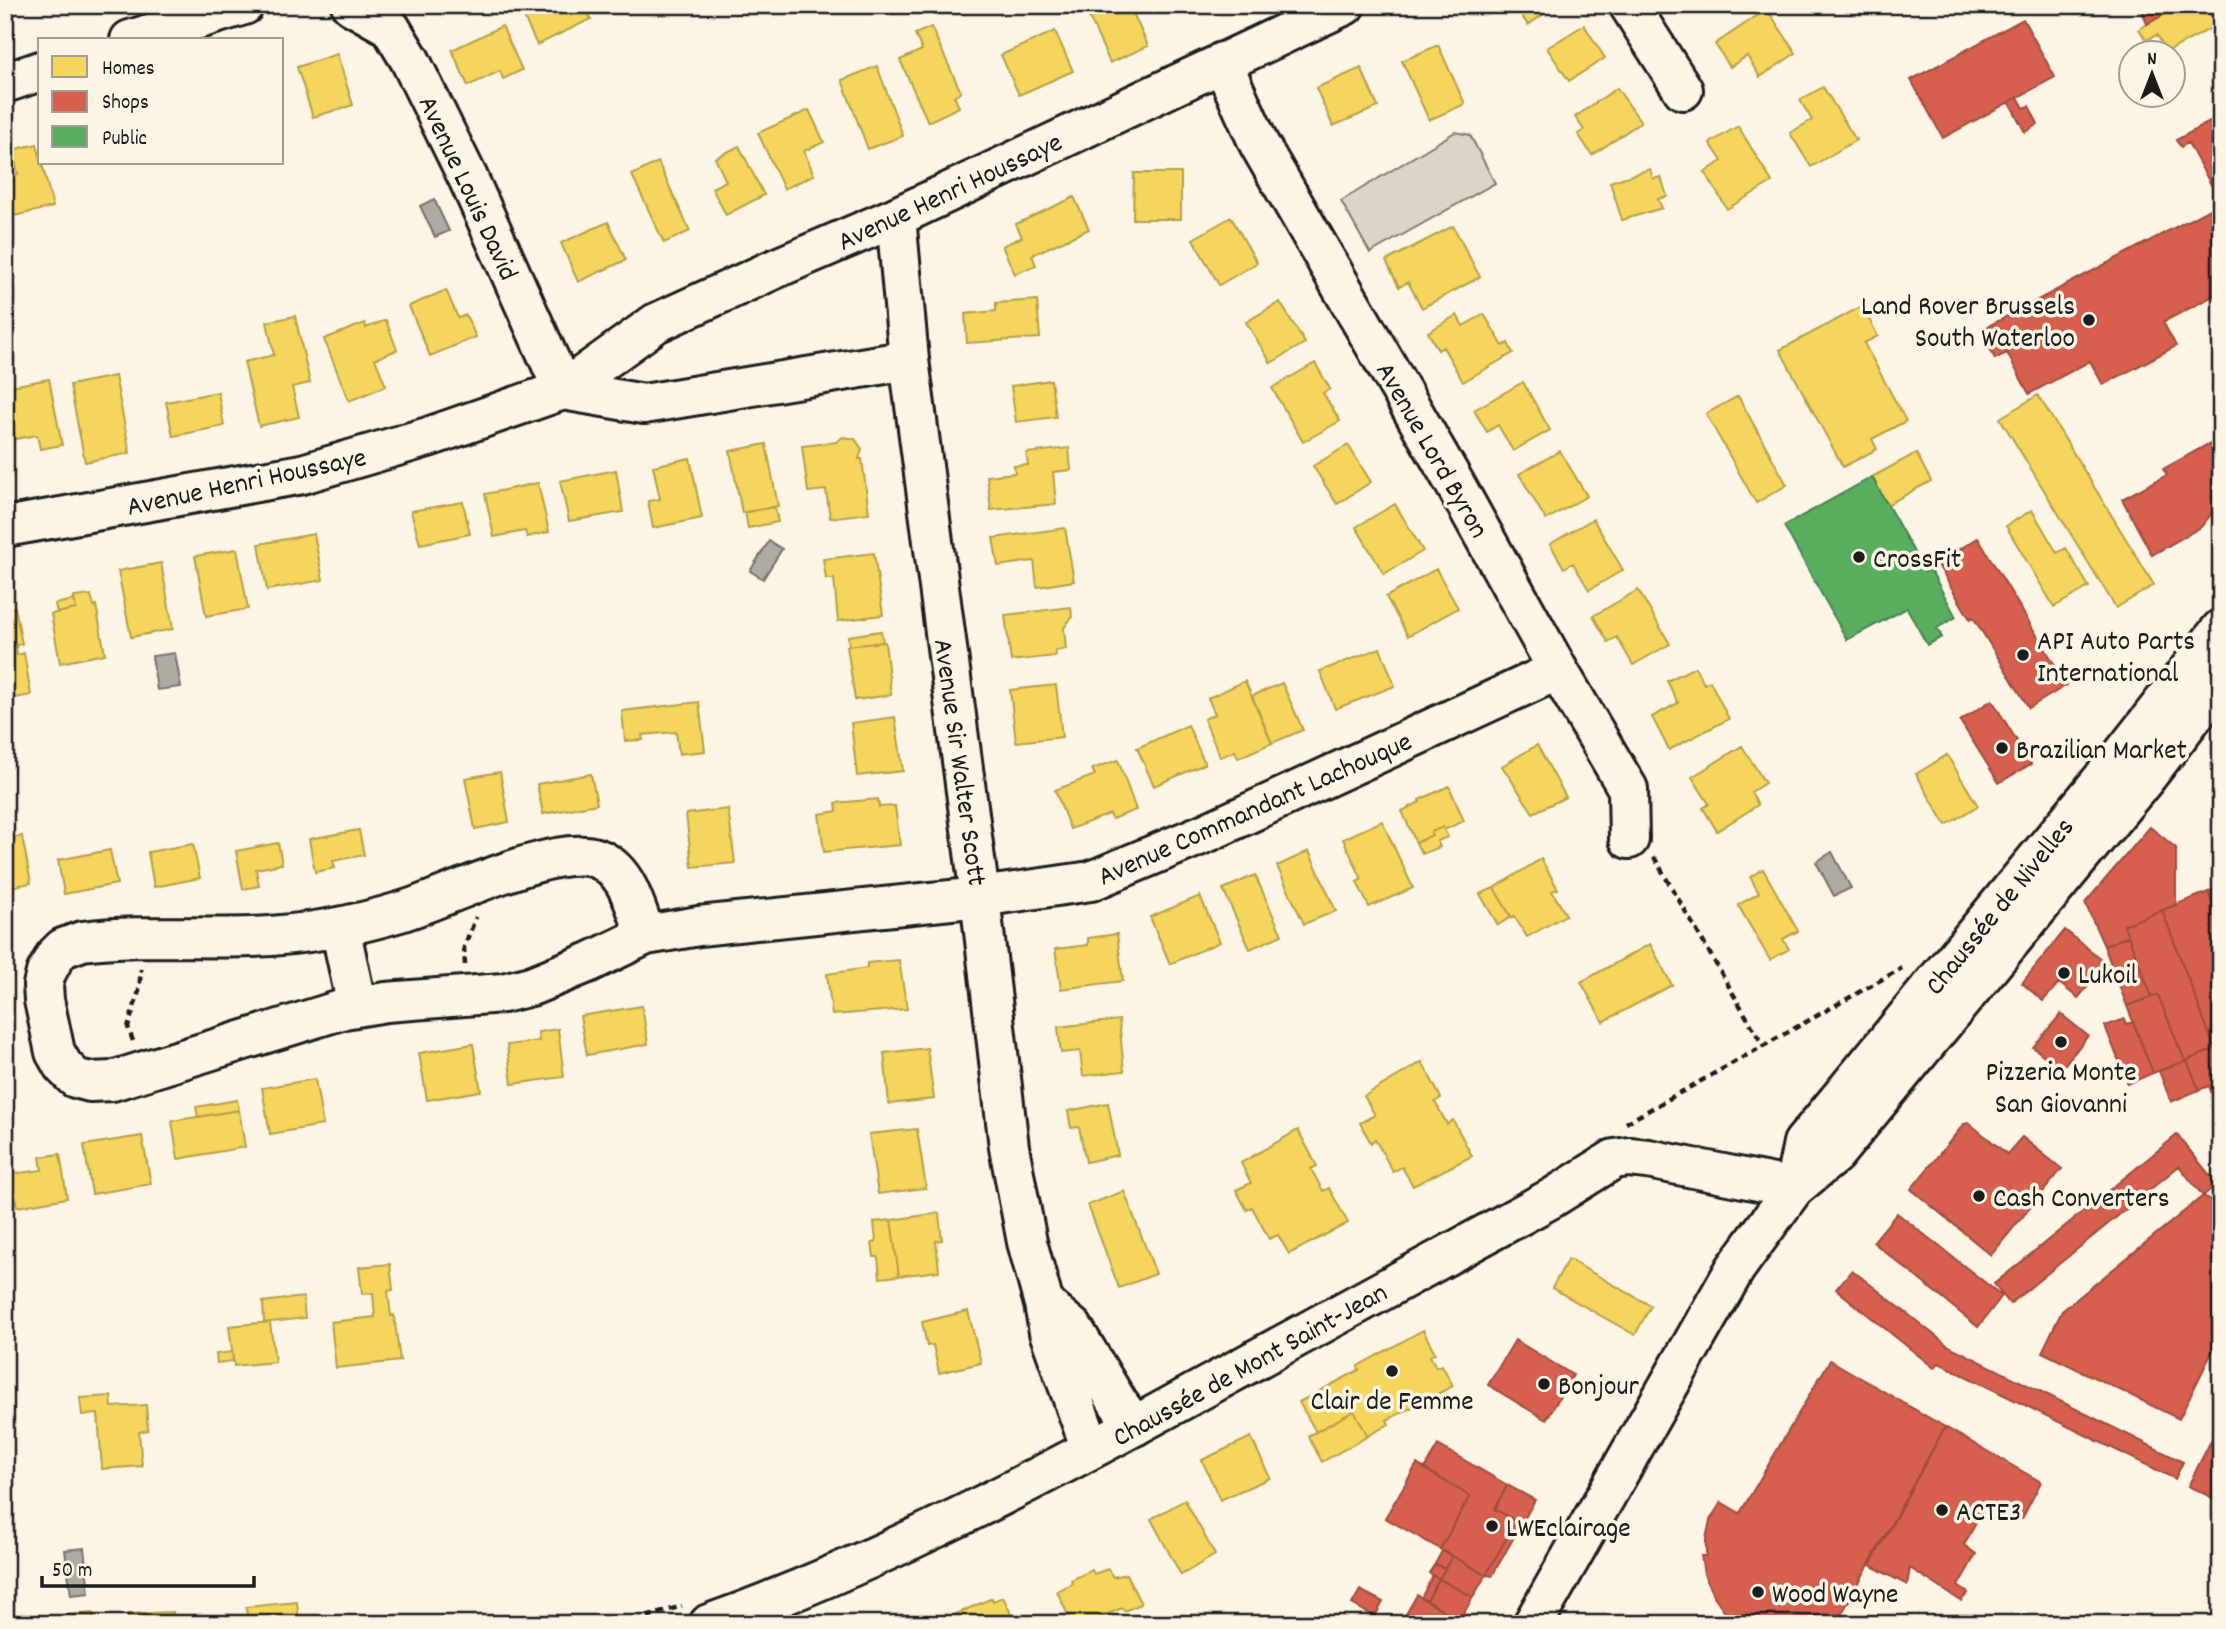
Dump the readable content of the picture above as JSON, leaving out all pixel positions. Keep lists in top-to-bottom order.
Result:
{
  "streets": {
    "street": [
      "Avenue Louis David",
      "Avenue Henri Houssaye",
      "Avenue Lord Byron",
      "Avenue Sir Walter Scott",
      "Avenue Commandant Lachouque",
      "Chaussée de Nivelles",
      "Chaussée de Mont Saint-Jean"
    ]
  },
  "crossings": [
    ["Avenue Louis David", "Avenue Henri Houssaye"],
    ["Avenue Henri Houssaye", "Avenue Lord Byron"],
    ["Avenue Henri Houssaye", "Avenue Sir Walter Scott"],
    ["Avenue Lord Byron", "Avenue Commandant Lachouque"],
    ["Avenue Sir Walter Scott", "Avenue Commandant Lachouque"],
    ["Avenue Sir Walter Scott", "Chaussée de Mont Saint-Jean"],
    ["Chaussée de Nivelles", "Chaussée de Mont Saint-Jean"]
  ],
  "places": [
    "Land Rover Brussels South Waterloo",
    "CrossFit",
    "API Auto Parts International",
    "Brazilian Market",
    "Lukoil",
    "Pizzeria Monte San Giovanni",
    "Cash Converters",
    "Clair de Femme",
    "Bonjour",
    "ACTE3",
    "LWEclairage",
    "Wood Wayne"
  ],
  "legend": ["Homes", "Shops", "Public"],
  "scale_bar": "50 m",
  "north": "top"
}
